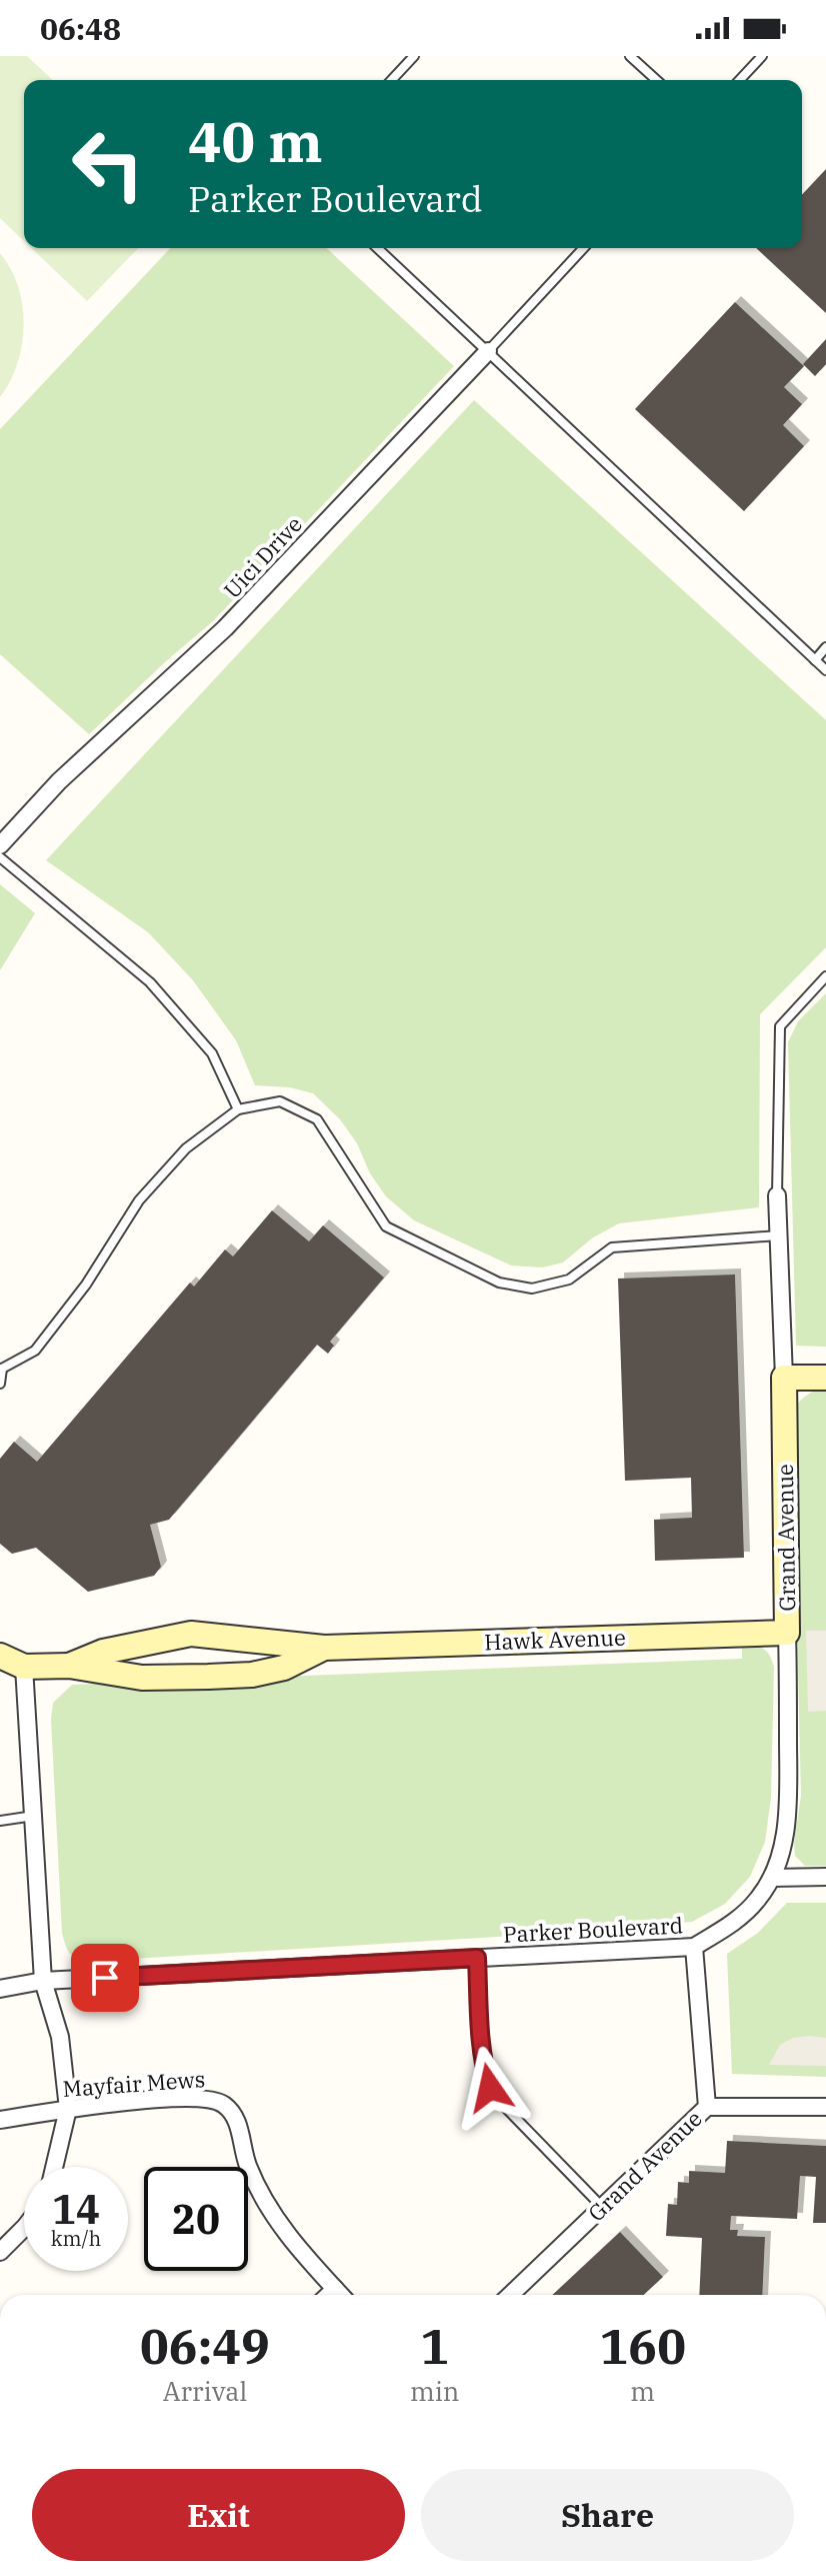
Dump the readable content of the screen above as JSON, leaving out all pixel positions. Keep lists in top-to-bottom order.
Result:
{
  "streets": {
    "street": [
      "Uici Drive",
      "Grand Avenue",
      "Hawk Avenue",
      "Parker Boulevard",
      "Mayfair Mews"
    ]
  },
  "crossings": [
    ["Grand Avenue", "Hawk Avenue"],
    ["Grand Avenue", "Parker Boulevard"]
  ],
  "page": {
    "status": "06:48",
    "turn": ["40 m", "Parker Boulevard"],
    "speed": "14 km/h",
    "limit": "20",
    "eta": [
      "06:49",
      "Arrival",
      "1",
      "min",
      "160",
      "m"
    ],
    "buttons": ["Exit", "Share"]
  }
}
